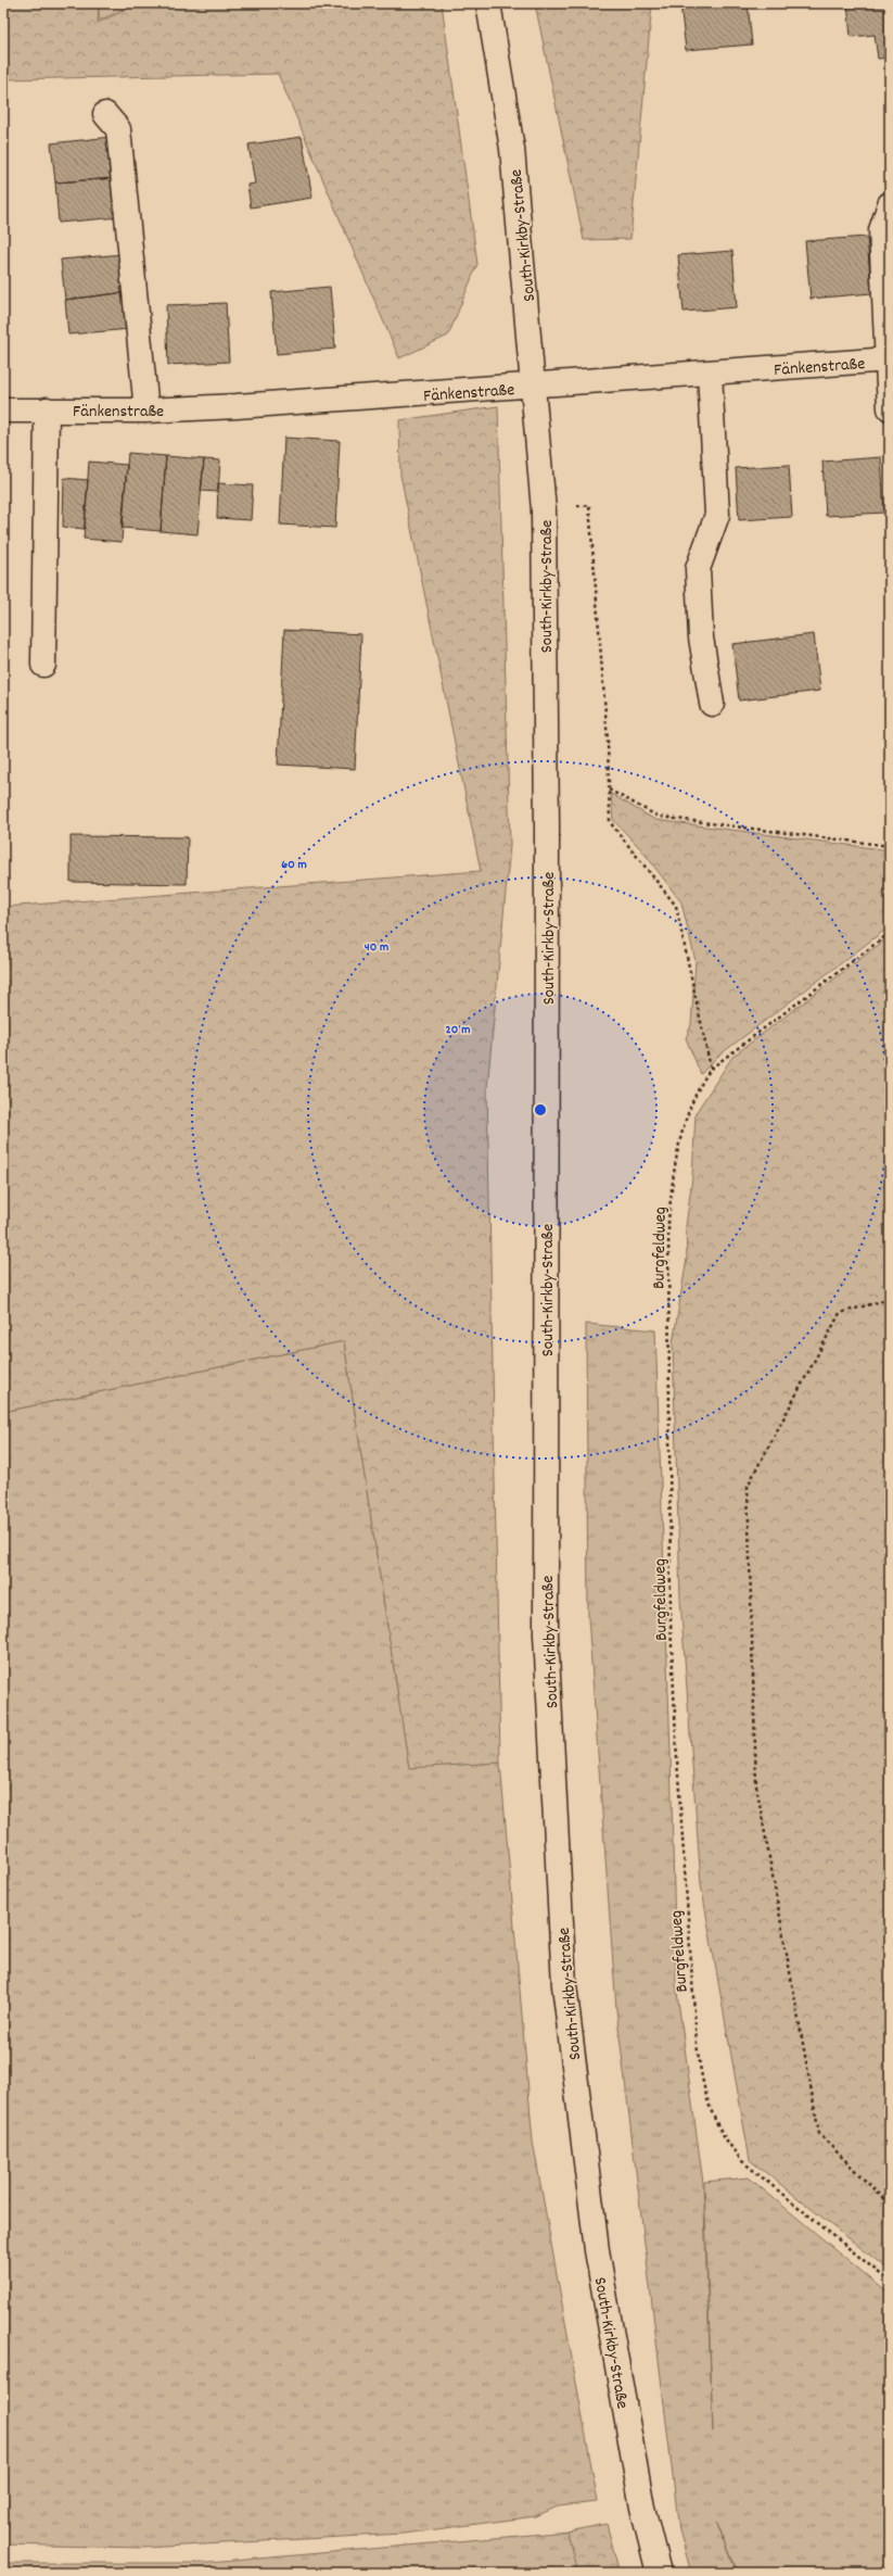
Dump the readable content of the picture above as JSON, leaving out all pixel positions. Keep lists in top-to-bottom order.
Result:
{
  "streets": {
    "main road": ["South-Kirkby-Straße", "Fänkenstraße"],
    "path": ["Burgfeldweg"]
  },
  "crossings": [
    ["South-Kirkby-Straße", "Fänkenstraße"]
  ],
  "rings": ["60 m", "40 m", "20 m"]
}
